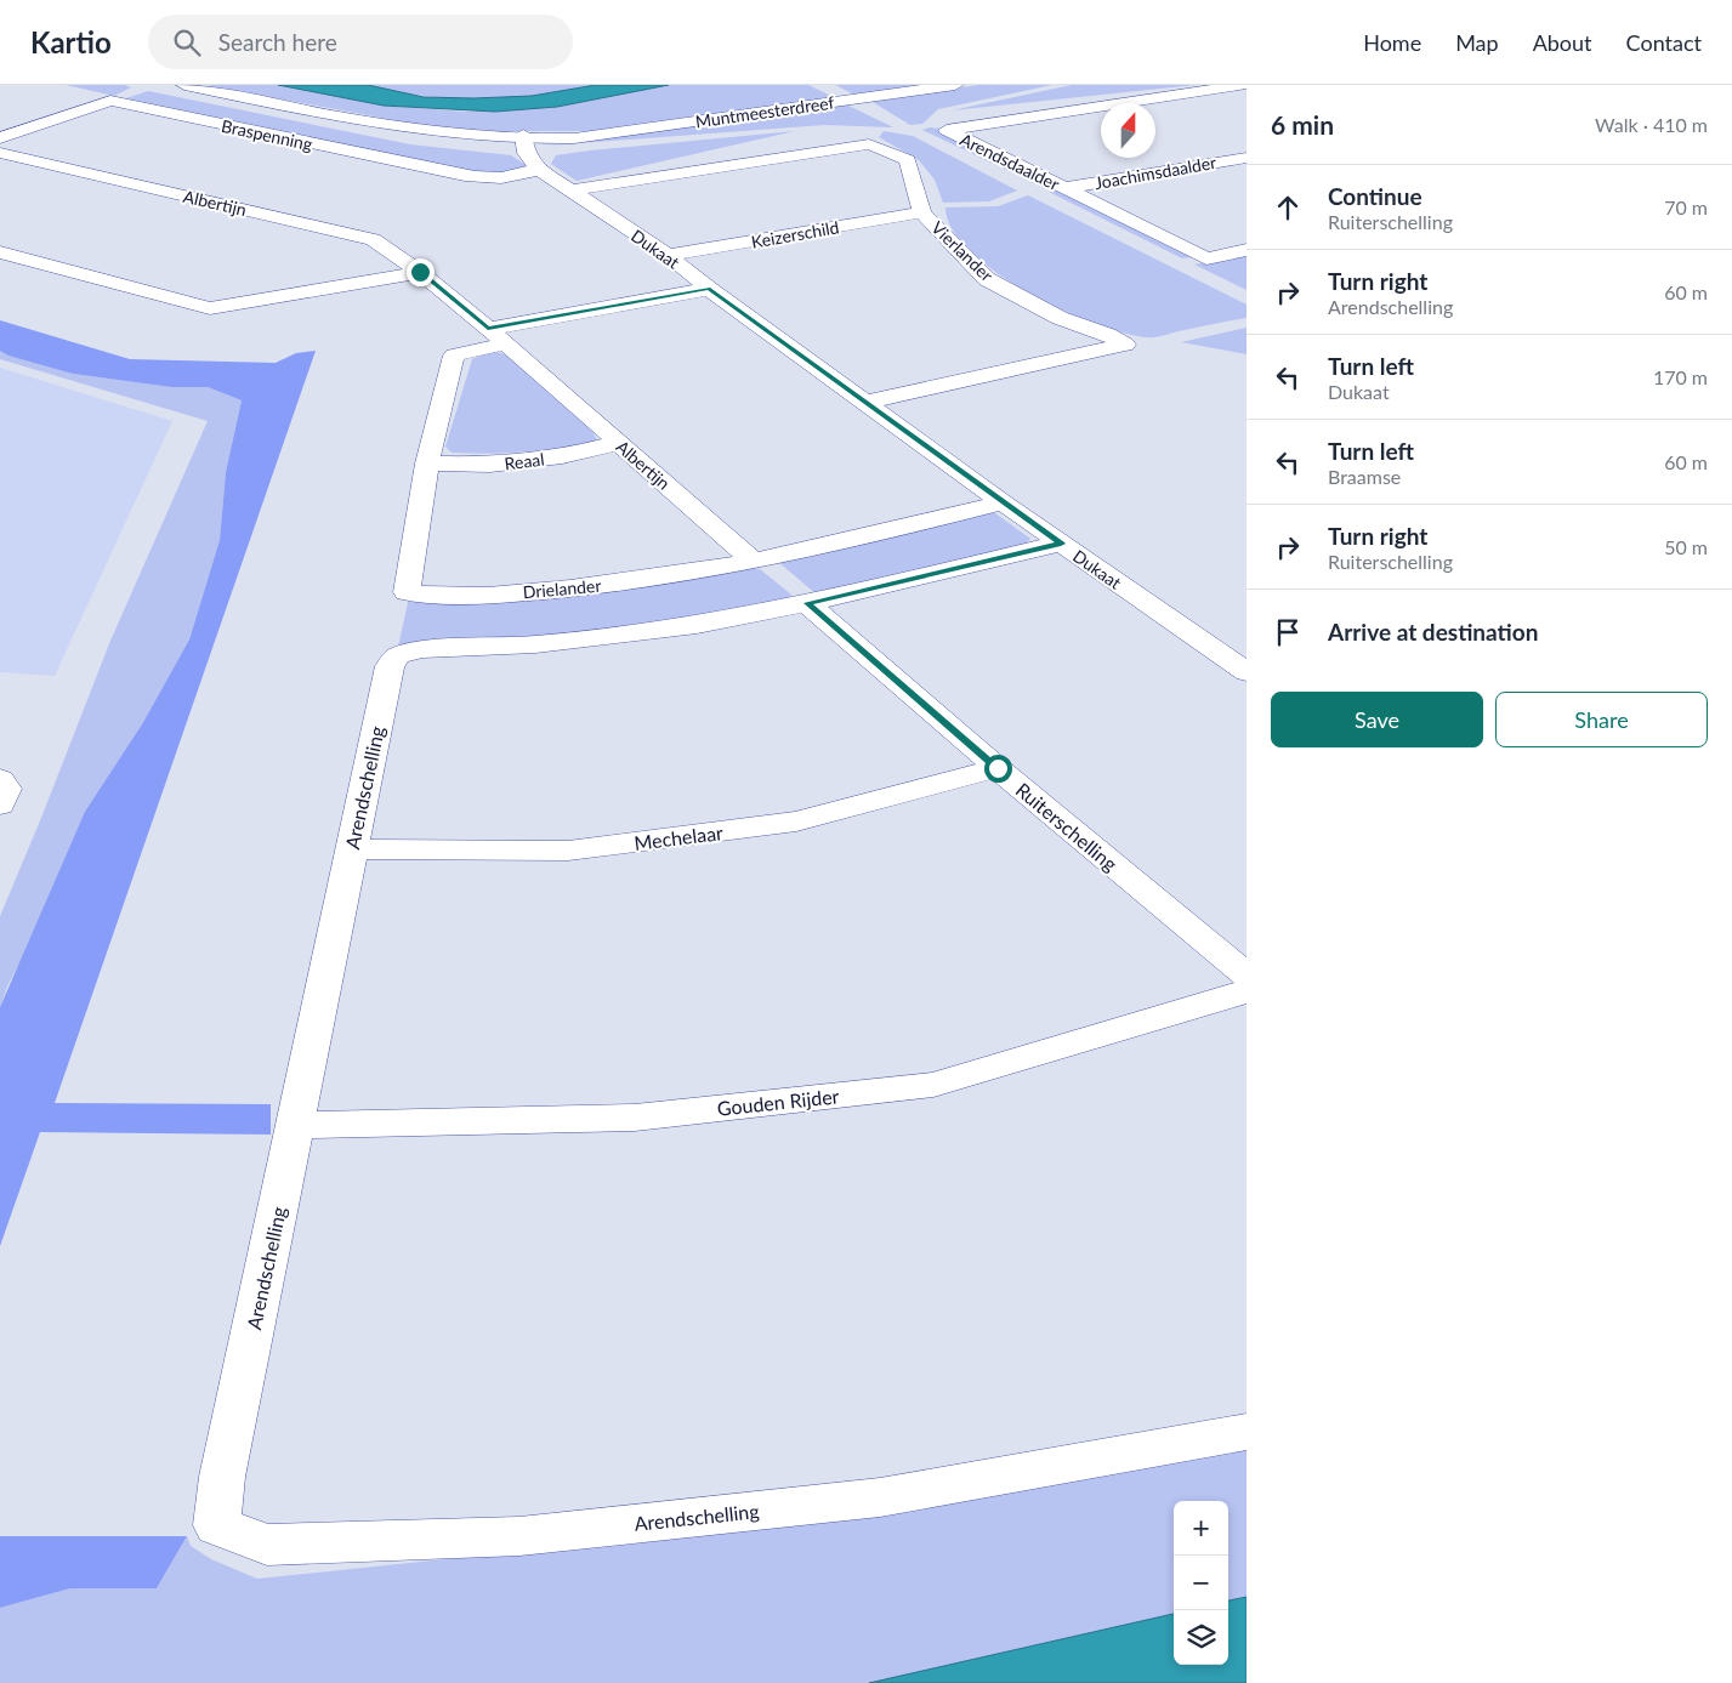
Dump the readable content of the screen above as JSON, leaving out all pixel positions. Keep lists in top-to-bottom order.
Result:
{
  "streets": {
    "street": [
      "Muntmeesterdreef",
      "Braspenning",
      "Arendsdaalder",
      "Joachimsdaalder",
      "Albertijn",
      "Keizerschild",
      "Dukaat",
      "Vierlander",
      "Reaal",
      "Drielander",
      "Arendschelling",
      "Ruiterschelling",
      "Mechelaar",
      "Gouden Rijder"
    ]
  },
  "crossings": [
    ["Muntmeesterdreef", "Dukaat"],
    ["Braspenning", "Dukaat"],
    ["Arendsdaalder", "Joachimsdaalder"],
    ["Albertijn", "Reaal"],
    ["Albertijn", "Drielander"],
    ["Keizerschild", "Dukaat"],
    ["Keizerschild", "Vierlander"],
    ["Dukaat", "Vierlander"],
    ["Dukaat", "Drielander"],
    ["Dukaat", "Arendschelling"],
    ["Reaal", "Drielander"],
    ["Arendschelling", "Ruiterschelling"],
    ["Arendschelling", "Mechelaar"],
    ["Arendschelling", "Gouden Rijder"],
    ["Ruiterschelling", "Mechelaar"]
  ],
  "north": "top",
  "page": {
    "header": "Kartio",
    "search": "Search here",
    "nav": [
      "Home",
      "Map",
      "About",
      "Contact"
    ],
    "heading": ["6 min", "Walk · 410 m"],
    "list": [
      ["Continue", "Ruiterschelling", "70 m"],
      ["Turn right", "Arendschelling", "60 m"],
      ["Turn left", "Dukaat", "170 m"],
      ["Turn left", "Braamse", "60 m"],
      ["Turn right", "Ruiterschelling", "50 m"],
      "Arrive at destination"
    ],
    "buttons": ["Save", "Share"],
    "map_buttons": ["+", "−"]
  }
}
